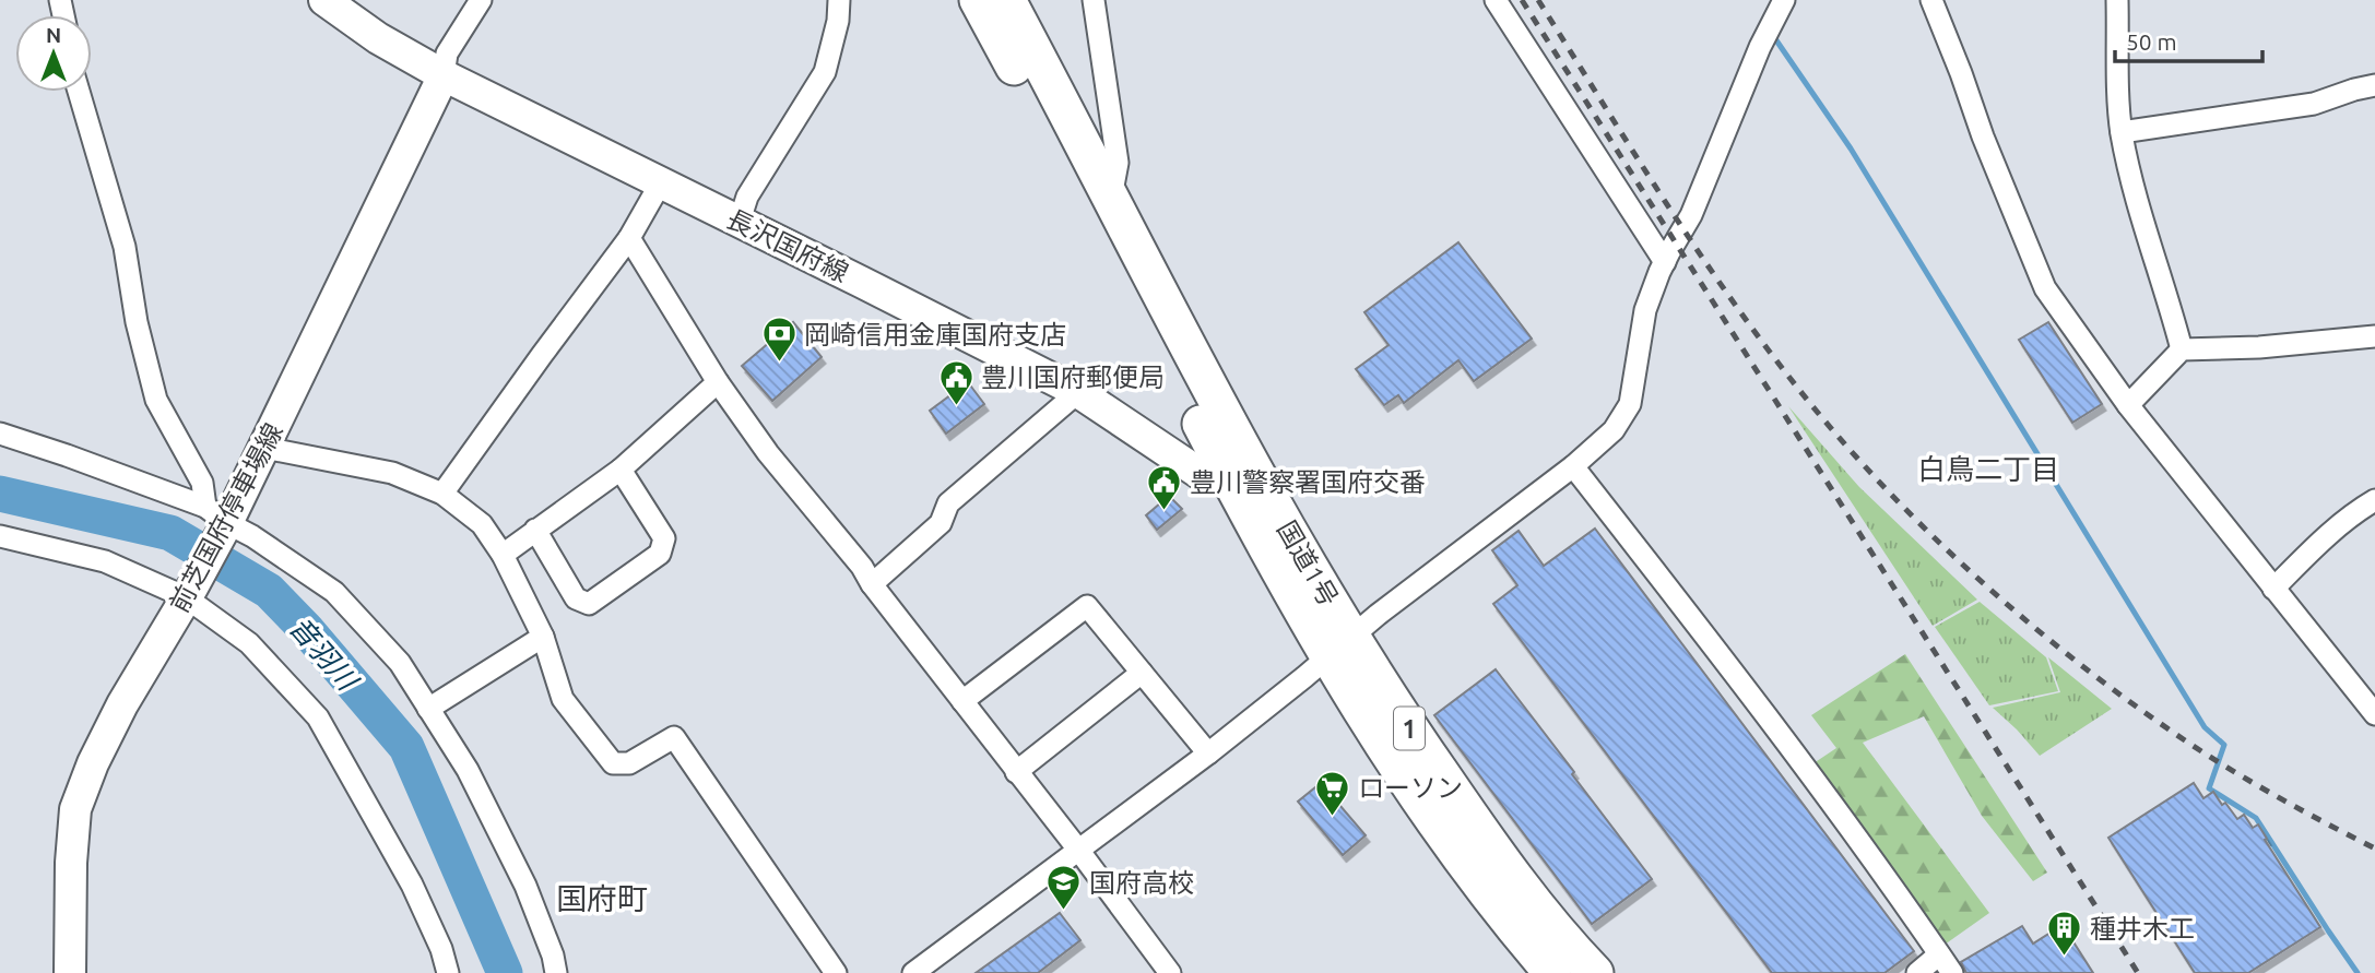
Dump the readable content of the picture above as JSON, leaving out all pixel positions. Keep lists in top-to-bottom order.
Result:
{
  "streets": {
    "highway": ["国道1号", "1"],
    "main road": ["長沢国府線", "前芝国府停車場線"]
  },
  "crossings": [
    ["長沢国府線", "前芝国府停車場線"],
    ["長沢国府線", "国道1号"]
  ],
  "districts": ["白鳥二丁目", "国府町"],
  "water": ["音羽川"],
  "places": {
    "bank": ["岡崎信用金庫国府支店"],
    "public building": ["豊川国府郵便局", "豊川警察署国府交番"],
    "supermarket": ["ローソン"],
    "school or university": ["国府高校"],
    "building": ["種井木工"]
  },
  "scale_bar": "50 m",
  "north": "top"
}
